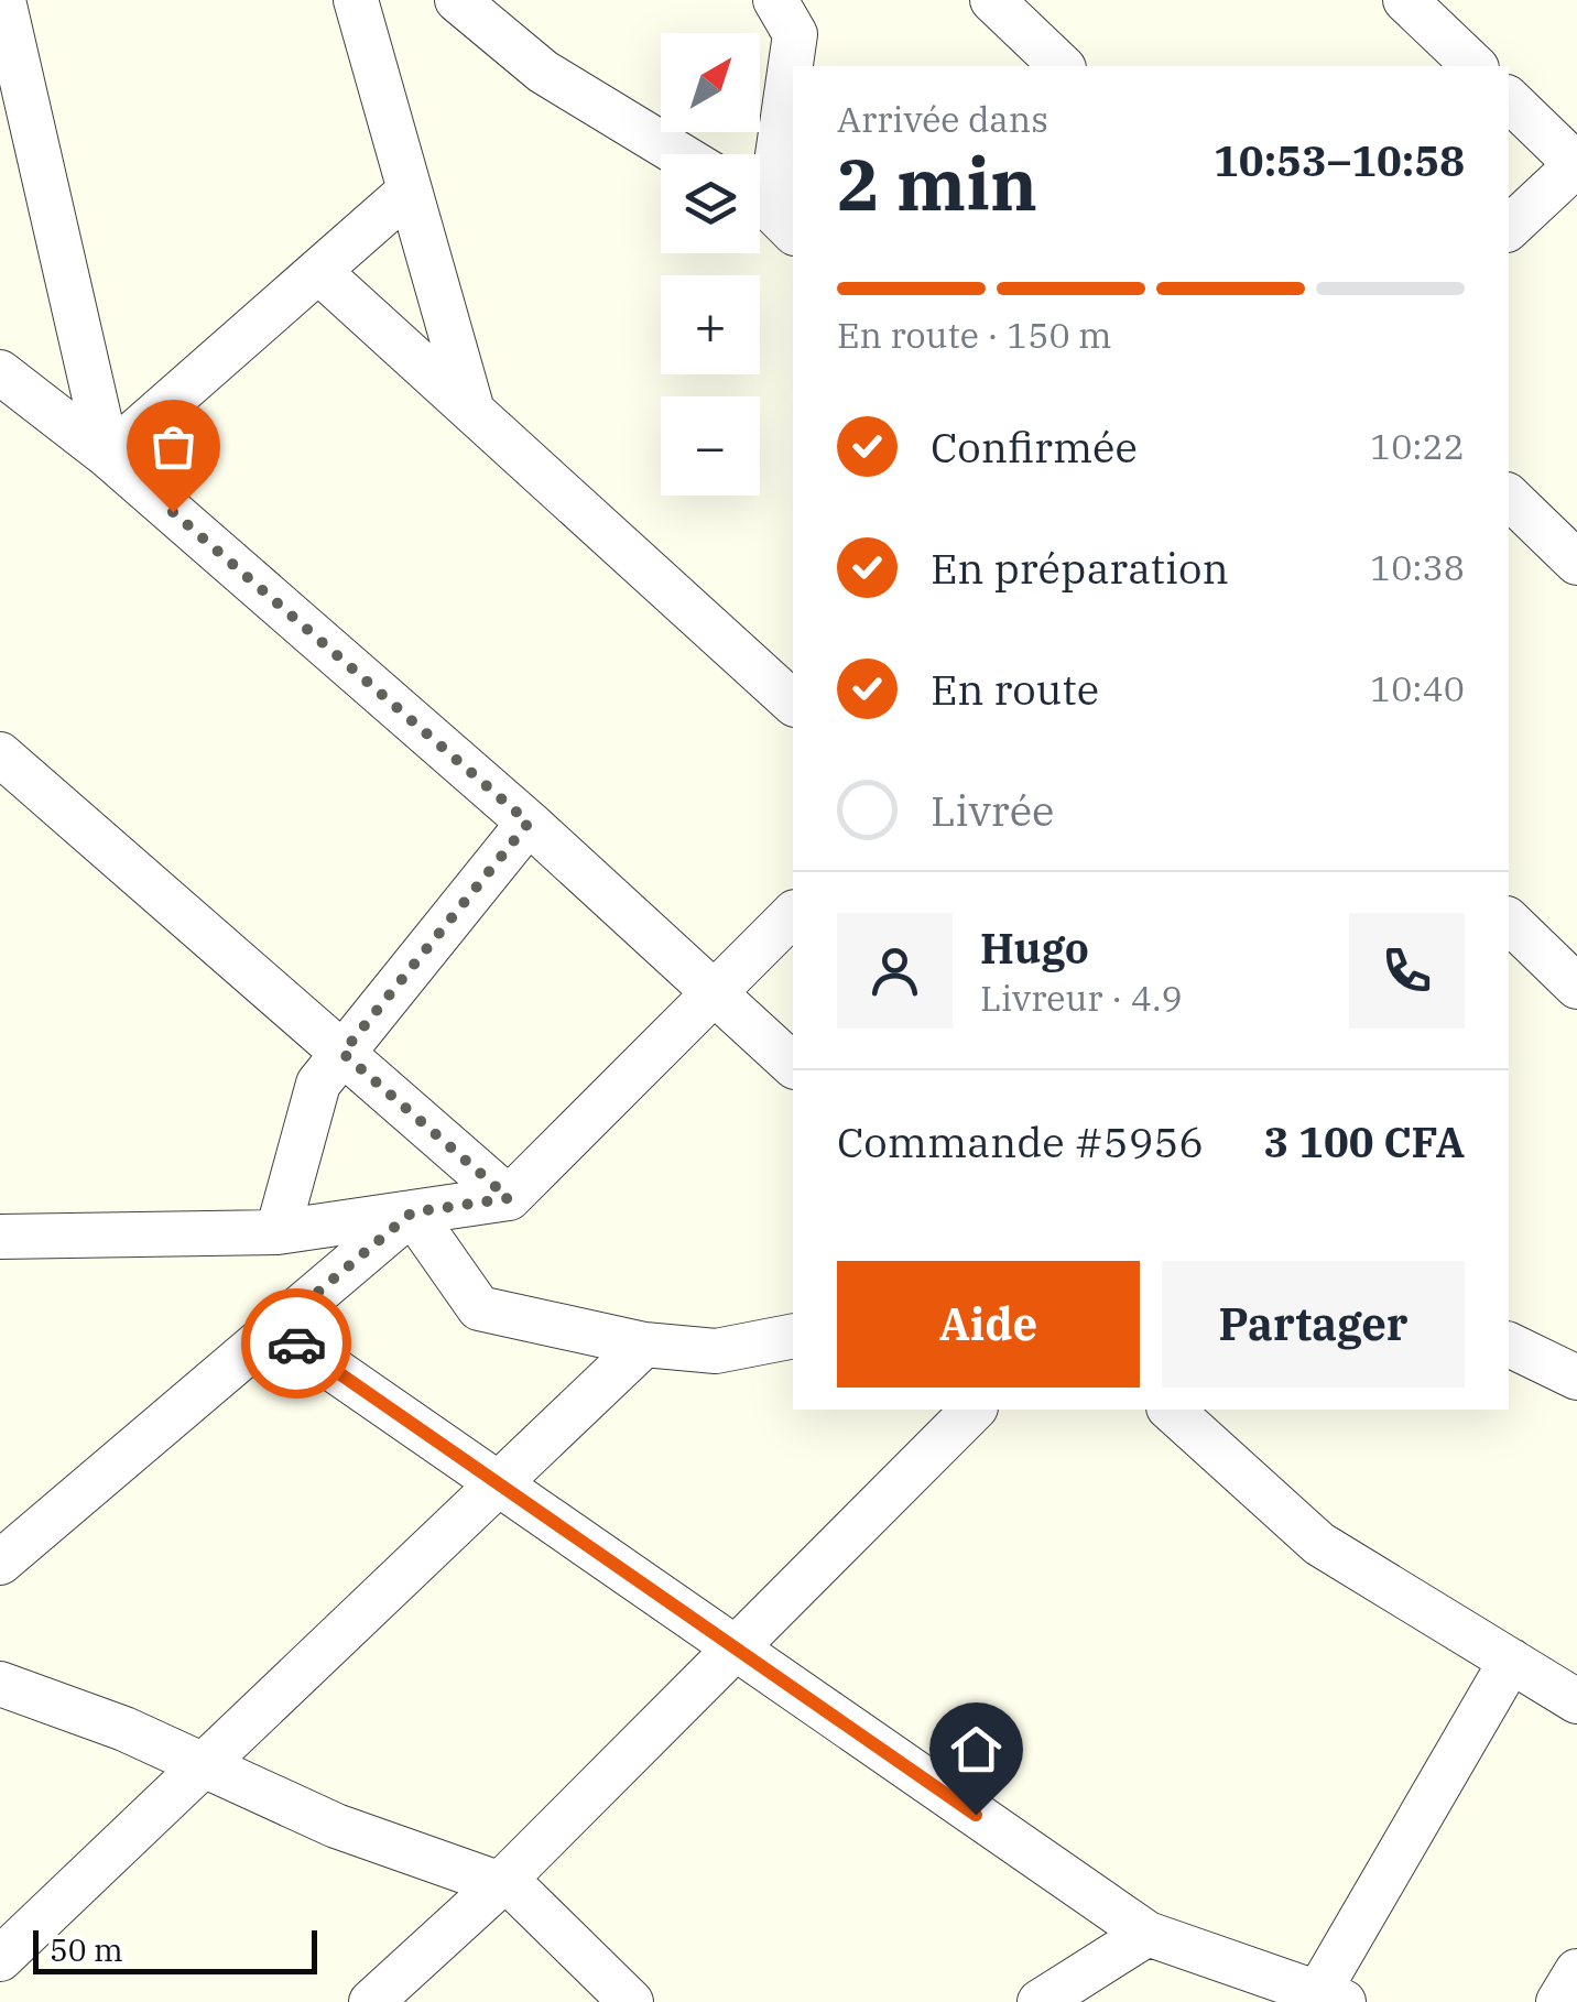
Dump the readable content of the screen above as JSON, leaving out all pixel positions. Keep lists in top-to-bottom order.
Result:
{
  "scale_bar": "50 m",
  "north": "top right",
  "page": {
    "map_buttons": ["+", "−"],
    "heading": ["2 min", "Arrivée dans", "10:53–10:58"],
    "panel": [
      "Hugo",
      "Livreur · 4.9",
      "Commande #5956",
      "3 100 CFA"
    ],
    "bar": "En route · 150 m",
    "list": [
      ["Confirmée", "10:22"],
      ["En préparation", "10:38"],
      ["En route", "10:40"],
      "Livrée"
    ],
    "buttons": ["Aide", "Partager"],
    "scale": "50 m"
  }
}
